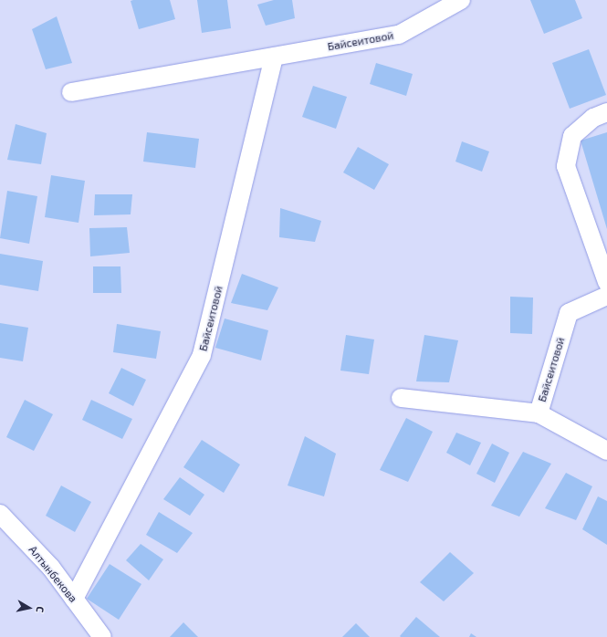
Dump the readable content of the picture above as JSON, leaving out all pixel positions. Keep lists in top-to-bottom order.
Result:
{
  "streets": {
    "street": ["Байсеитовой", "Алтынбекова"]
  },
  "crossings": [
    ["Байсеитовой", "Алтынбекова"]
  ],
  "north": "right"
}
